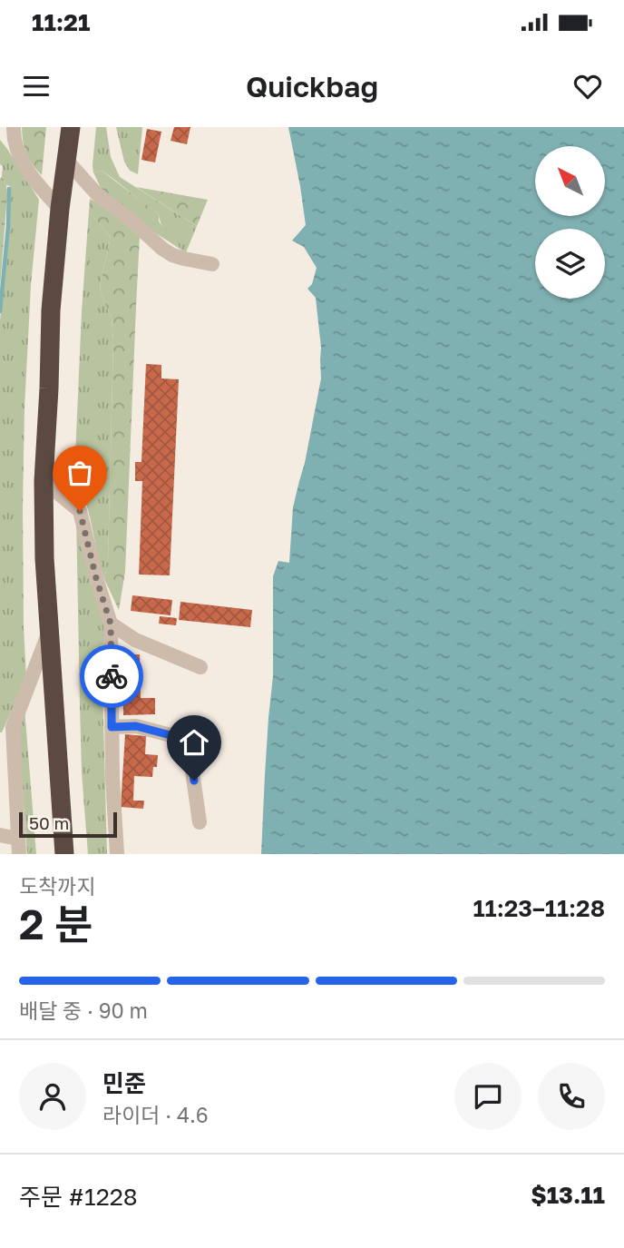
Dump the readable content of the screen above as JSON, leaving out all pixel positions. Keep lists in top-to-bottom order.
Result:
{
  "scale_bar": "50 m",
  "north": "top left",
  "page": {
    "status": "11:21",
    "header": "Quickbag",
    "scale": "50 m",
    "heading": ["2 분", "도착까지", "11:23–11:28"],
    "panel": [
      "민준",
      "라이더 · 4.6",
      "주문 #1228",
      "$13.11"
    ],
    "bar": "배달 중 · 90 m"
  }
}
